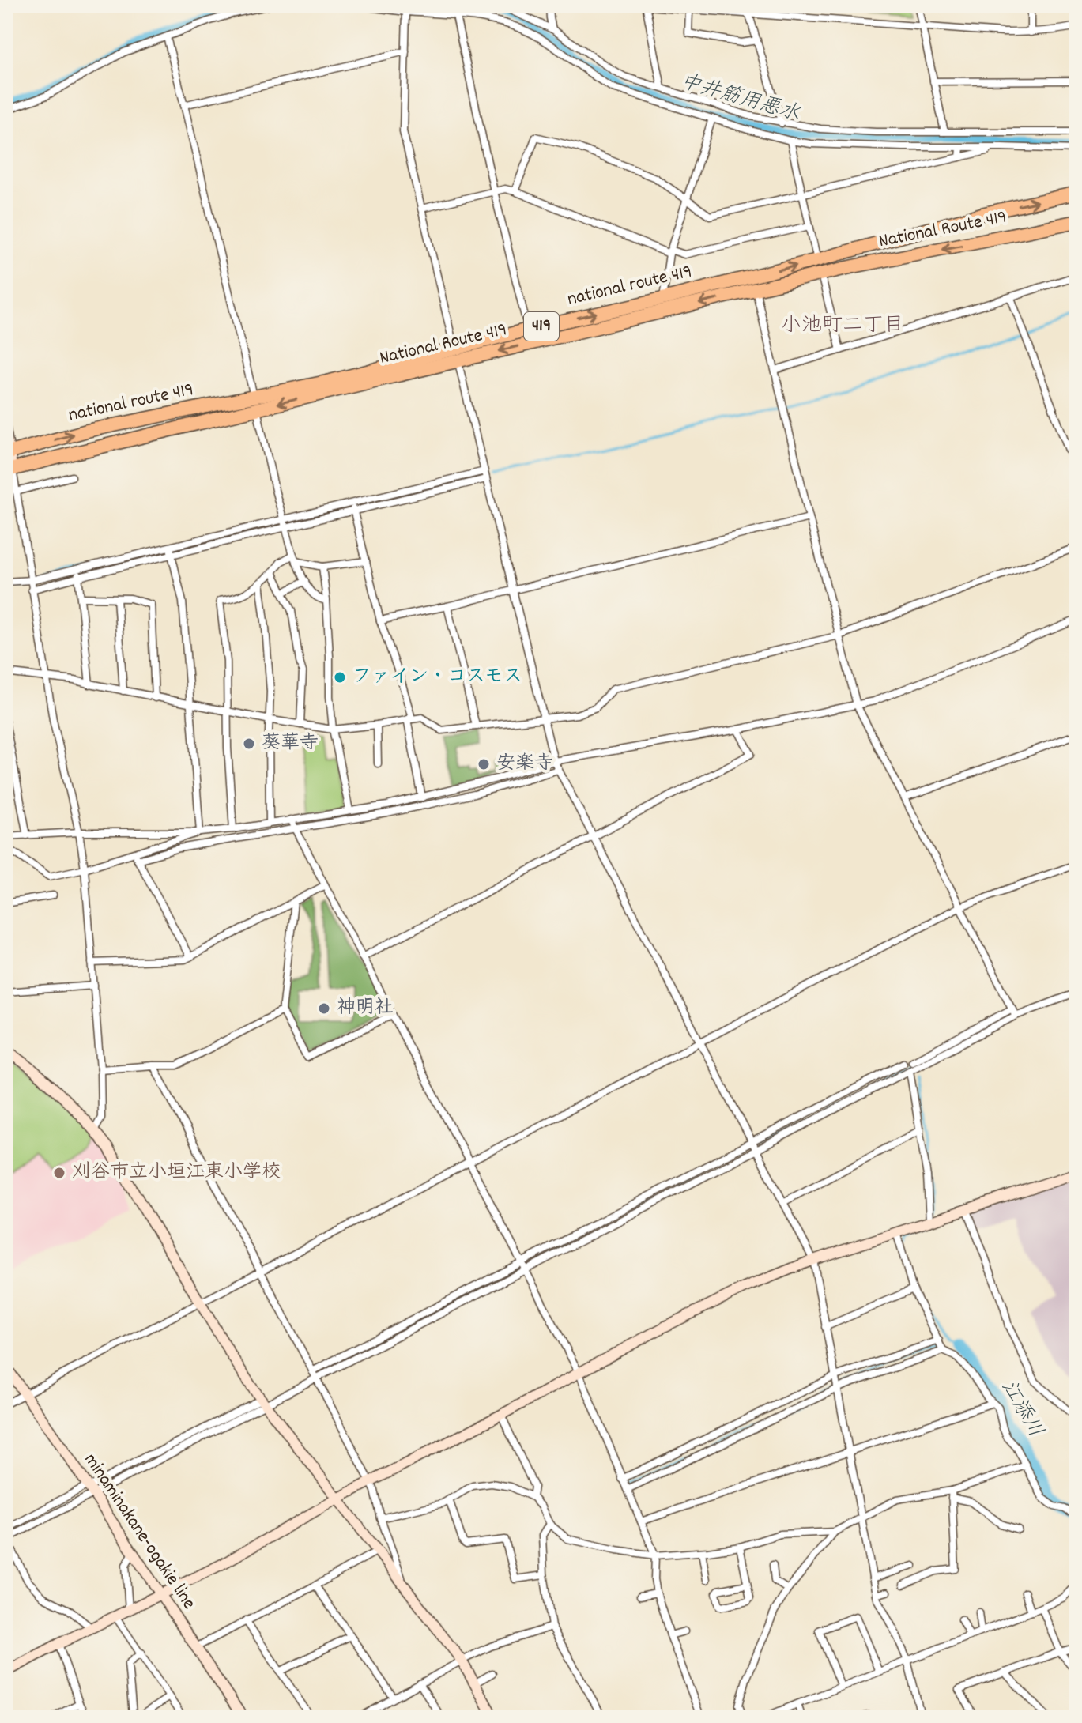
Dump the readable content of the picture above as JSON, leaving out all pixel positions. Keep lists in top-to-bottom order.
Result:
{
  "streets": {
    "highway": ["National Route 419", "national route 419", "419"],
    "street": ["minaminakane-ogakie line"]
  },
  "crossings": [
    ["National Route 419", "national route 419"]
  ],
  "one_way": ["National Route 419", "national route 419"],
  "districts": ["小池町二丁目"],
  "water": ["中井筋用悪水", "江添川"],
  "places": [
    "ファイン・コスモス",
    "葵華寺",
    "安楽寺",
    "神明社",
    "刈谷市立小垣江東小学校"
  ]
}
